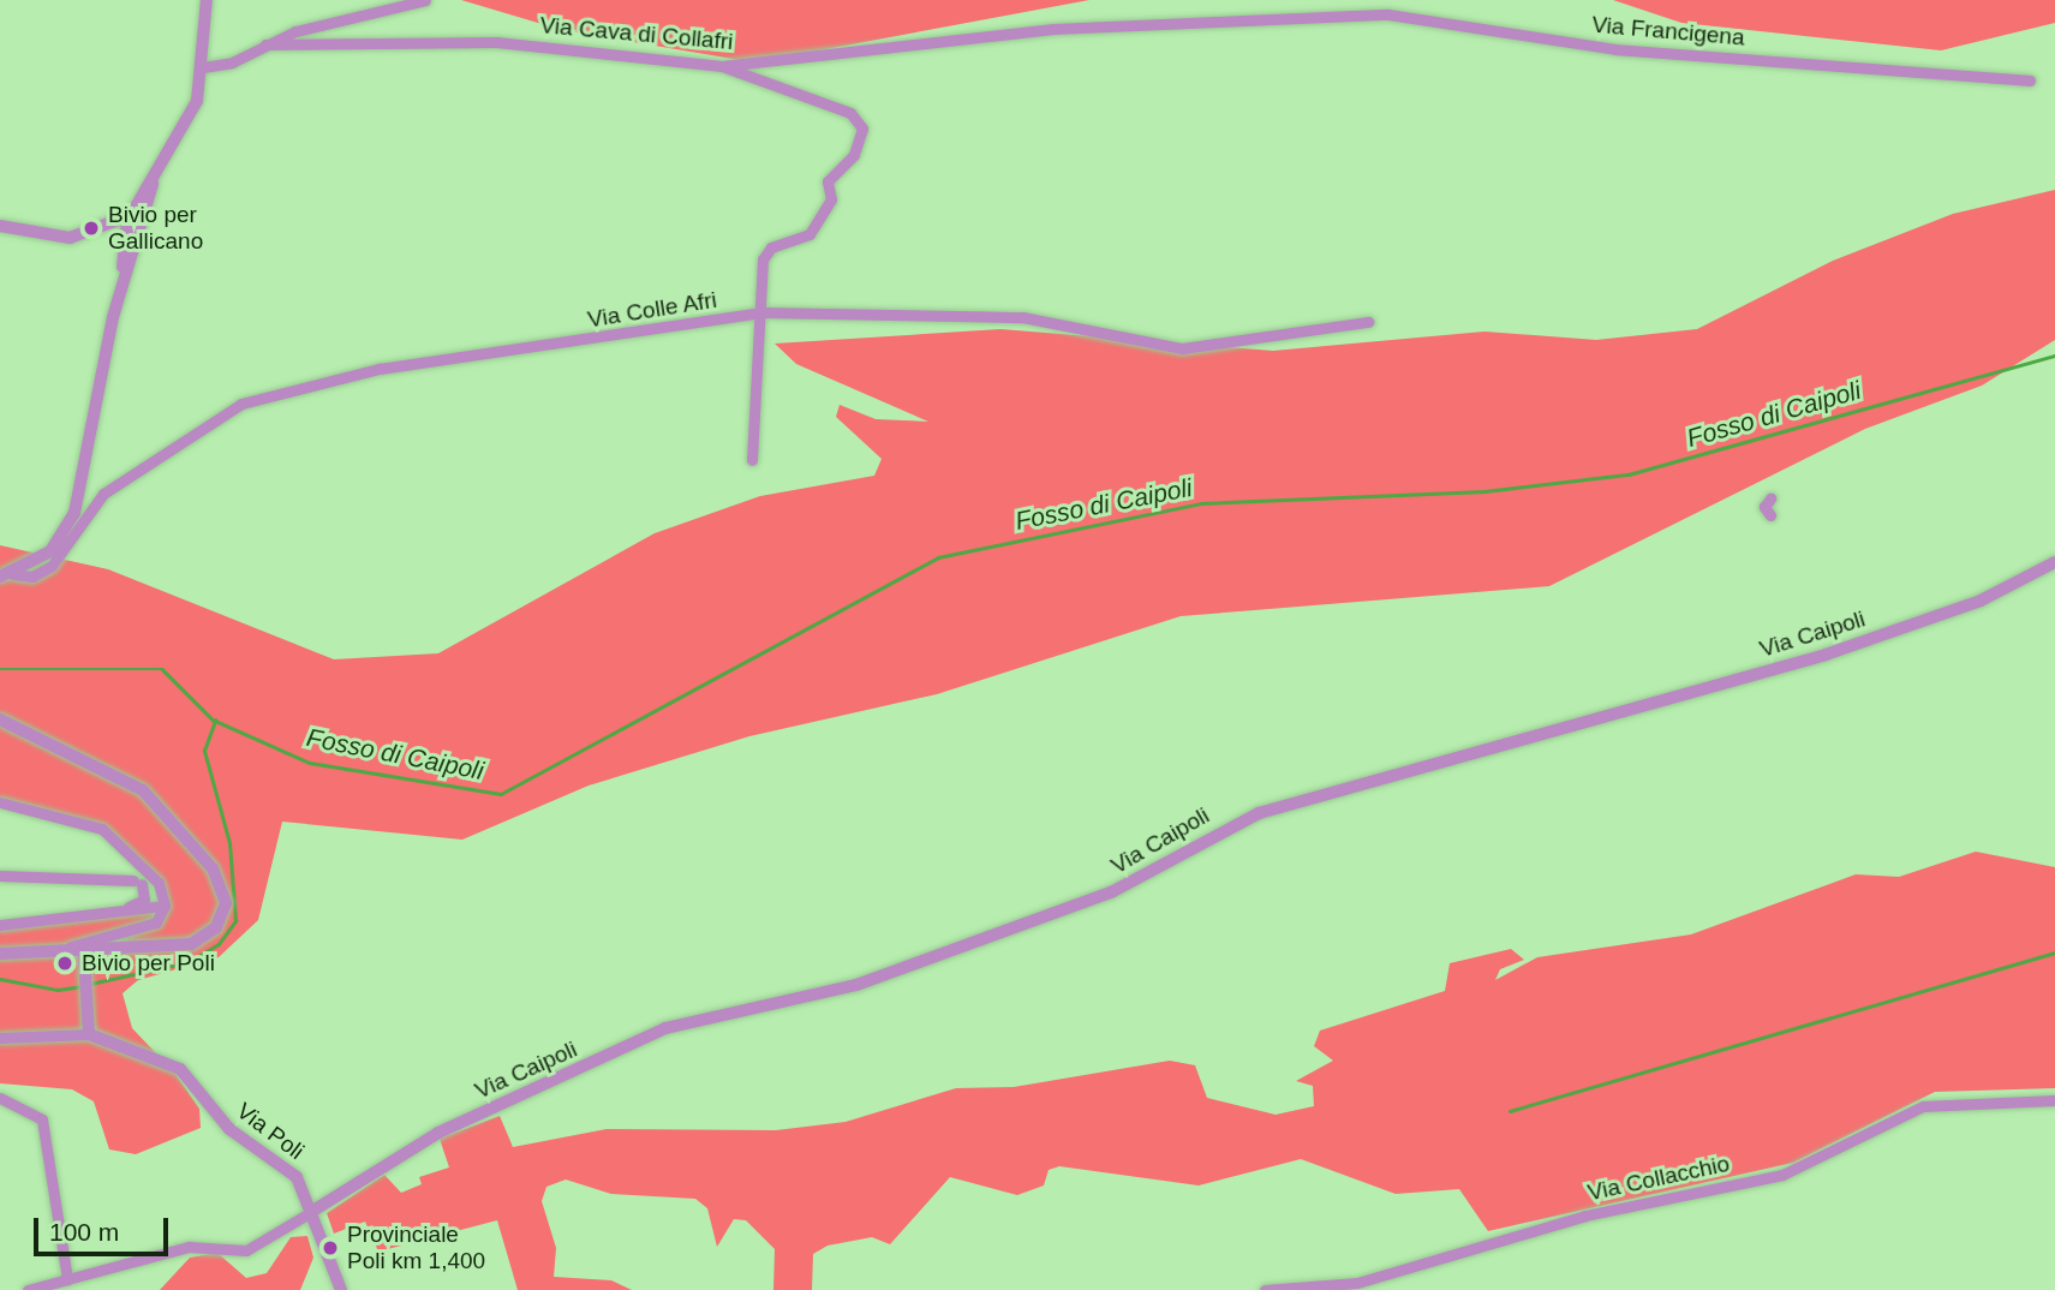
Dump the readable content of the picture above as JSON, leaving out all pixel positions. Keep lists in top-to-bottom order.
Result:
{
  "streets": {
    "street": [
      "Via Francigena",
      "Via Cava di Collafri",
      "Via Colle Afri",
      "Via Caipoli",
      "Via Poli",
      "Via Collacchio"
    ]
  },
  "crossings": [
    ["Via Francigena", "Via Cava di Collafri"],
    ["Via Caipoli", "Via Poli"]
  ],
  "water": ["Fosso di Caipoli"],
  "places": ["Bivio per Gallicano", "Bivio per Poli", "Provinciale Poli km 1,400"],
  "scale_bar": "100 m"
}
